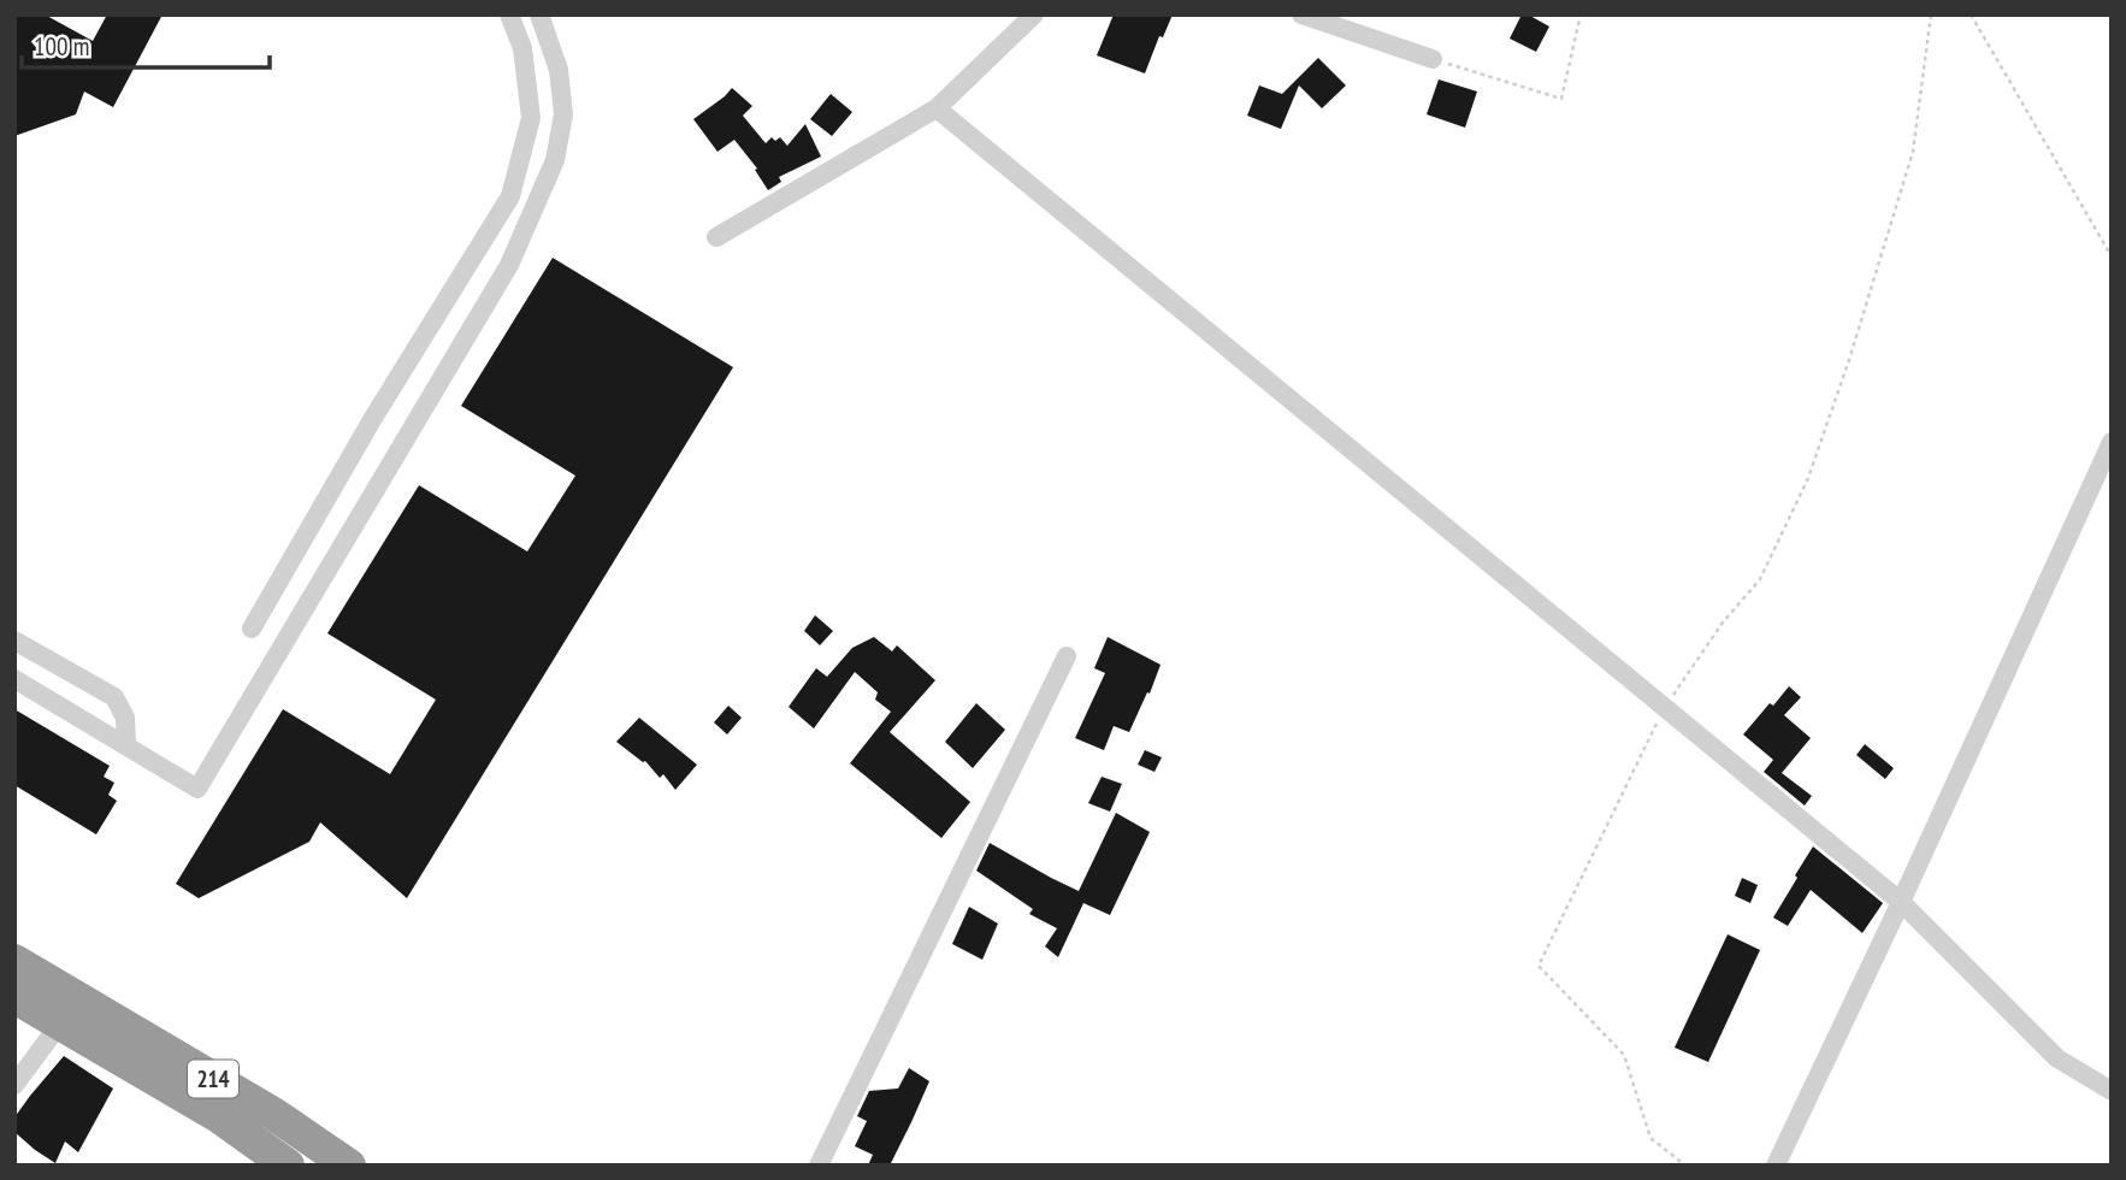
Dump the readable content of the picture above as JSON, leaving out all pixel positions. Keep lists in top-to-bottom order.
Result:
{
  "streets": {
    "highway": ["214"]
  },
  "scale_bar": "100 m"
}
